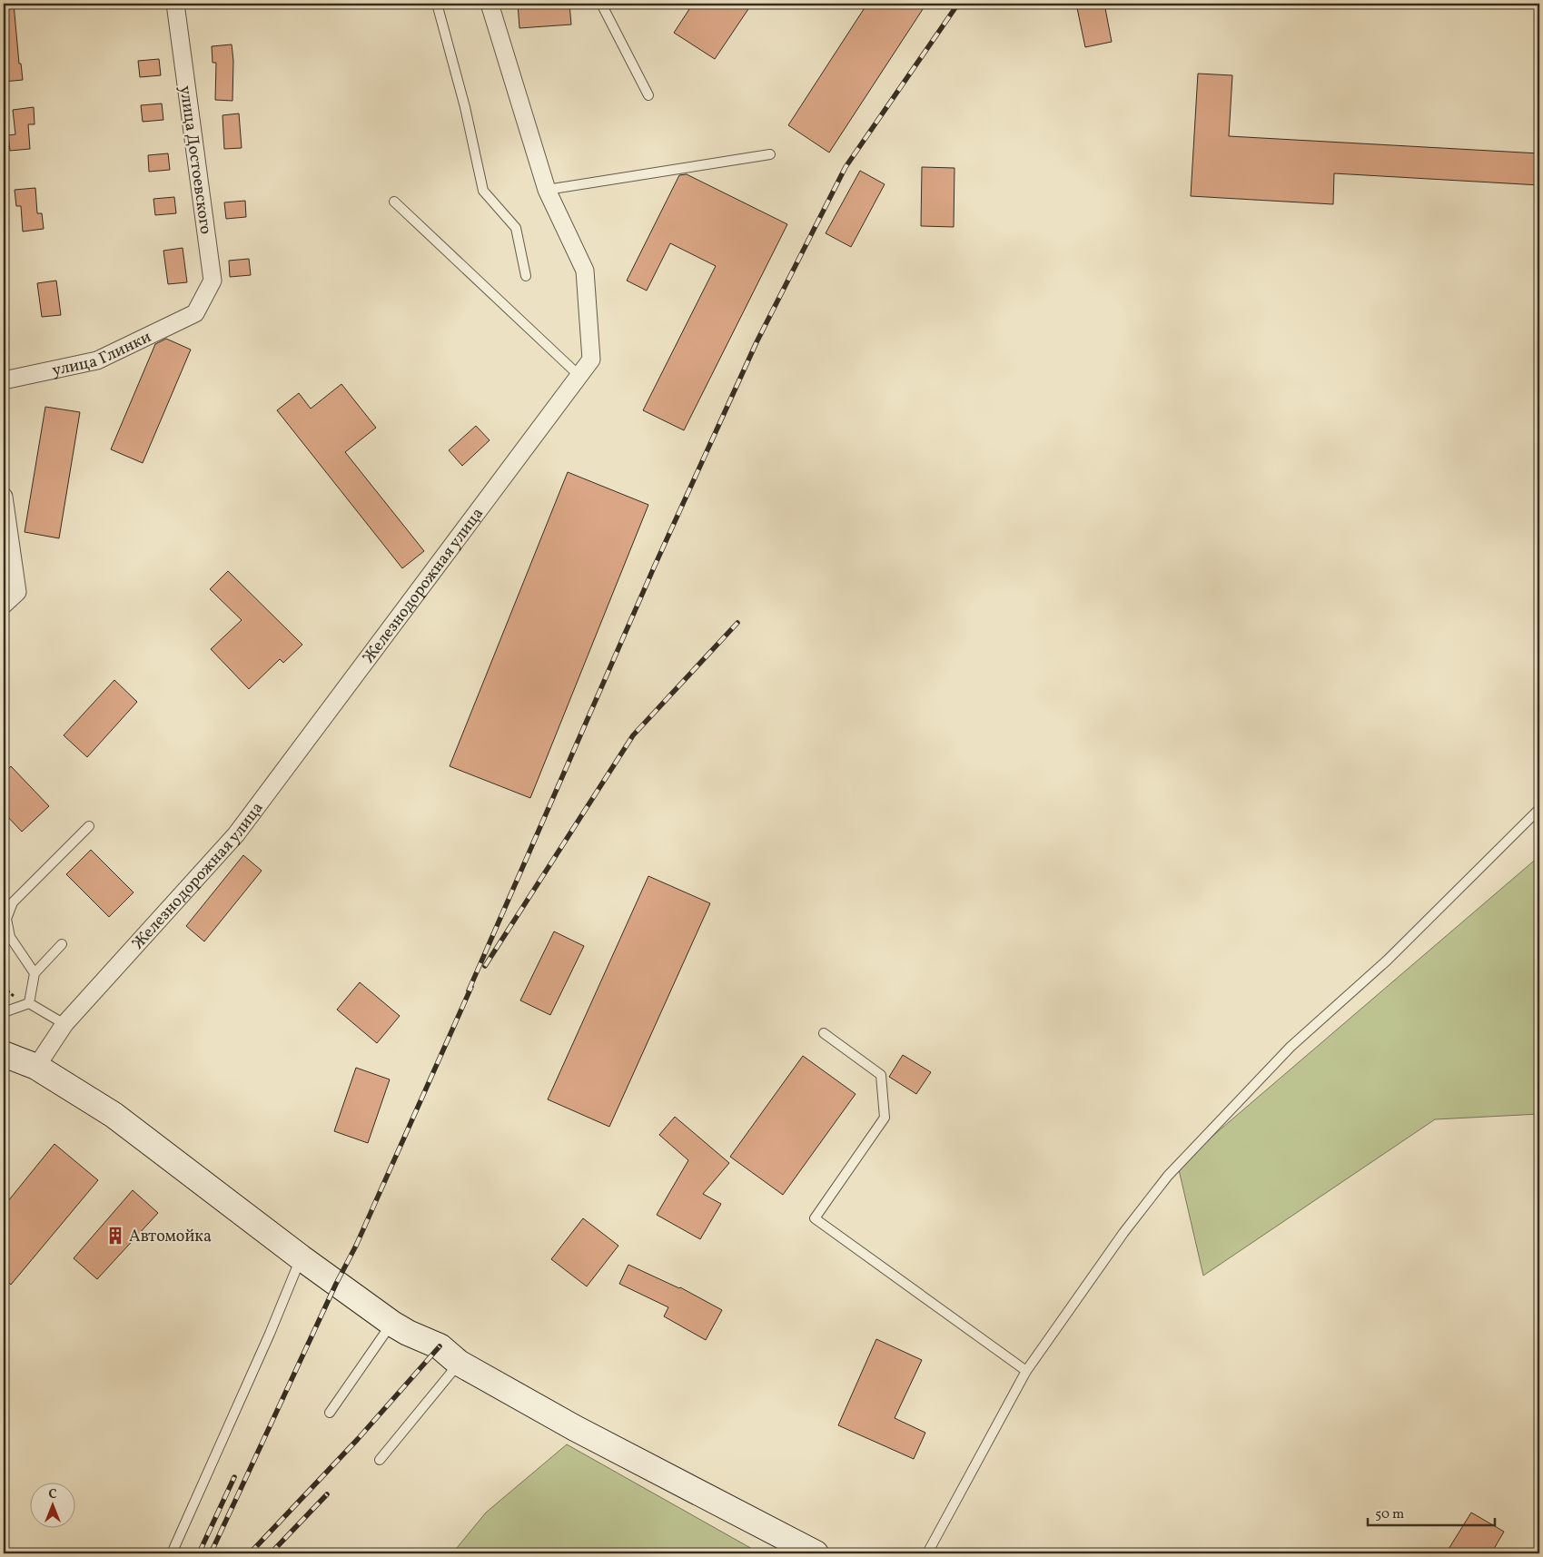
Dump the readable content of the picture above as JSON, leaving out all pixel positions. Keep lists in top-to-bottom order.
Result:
{
  "streets": {
    "street": ["улица Достоевского", "улица Глинки", "Железнодорожная улица"]
  },
  "crossings": [
    ["улица Достоевского", "улица Глинки"]
  ],
  "places": {
    "building": ["Автомойка"]
  },
  "scale_bar": "50 m",
  "north": "top"
}
